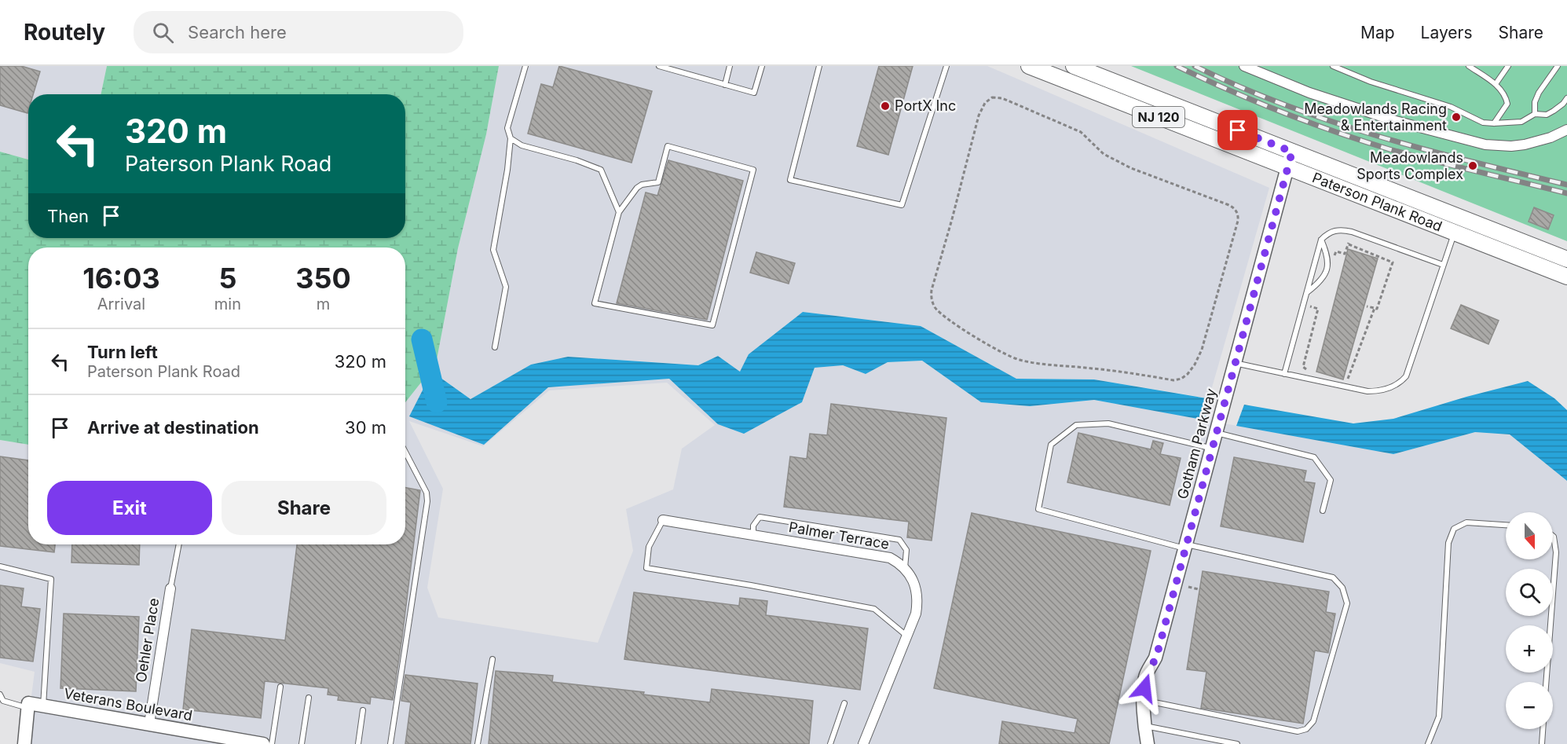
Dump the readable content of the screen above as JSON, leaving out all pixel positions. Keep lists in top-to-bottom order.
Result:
{
  "streets": {
    "main road": ["NJ 120", "Paterson Plank Road"],
    "street": [
      "Gotham Parkway",
      "Palmer Terrace",
      "Oehler Place",
      "Veterans Boulevard"
    ]
  },
  "crossings": [
    ["Paterson Plank Road", "Gotham Parkway"],
    ["Oehler Place", "Veterans Boulevard"]
  ],
  "places": ["PortX Inc", "Meadowlands Racing & Entertainment", "Meadowlands Sports Complex"],
  "north": "bottom",
  "page": {
    "header": "Routely",
    "search": "Search here",
    "nav": ["Map", "Layers", "Share"],
    "turn": ["320 m", "Paterson Plank Road"],
    "then": "Then",
    "eta": [
      "16:03",
      "Arrival",
      "5",
      "min",
      "350",
      "m"
    ],
    "list": [
      {
        "name": "Turn left",
        "note": "Paterson Plank Road",
        "value": "320 m"
      },
      {
        "name": "Arrive at destination",
        "value": "30 m"
      }
    ],
    "buttons": ["Exit", "Share"],
    "map_buttons": ["+", "−"]
  }
}
